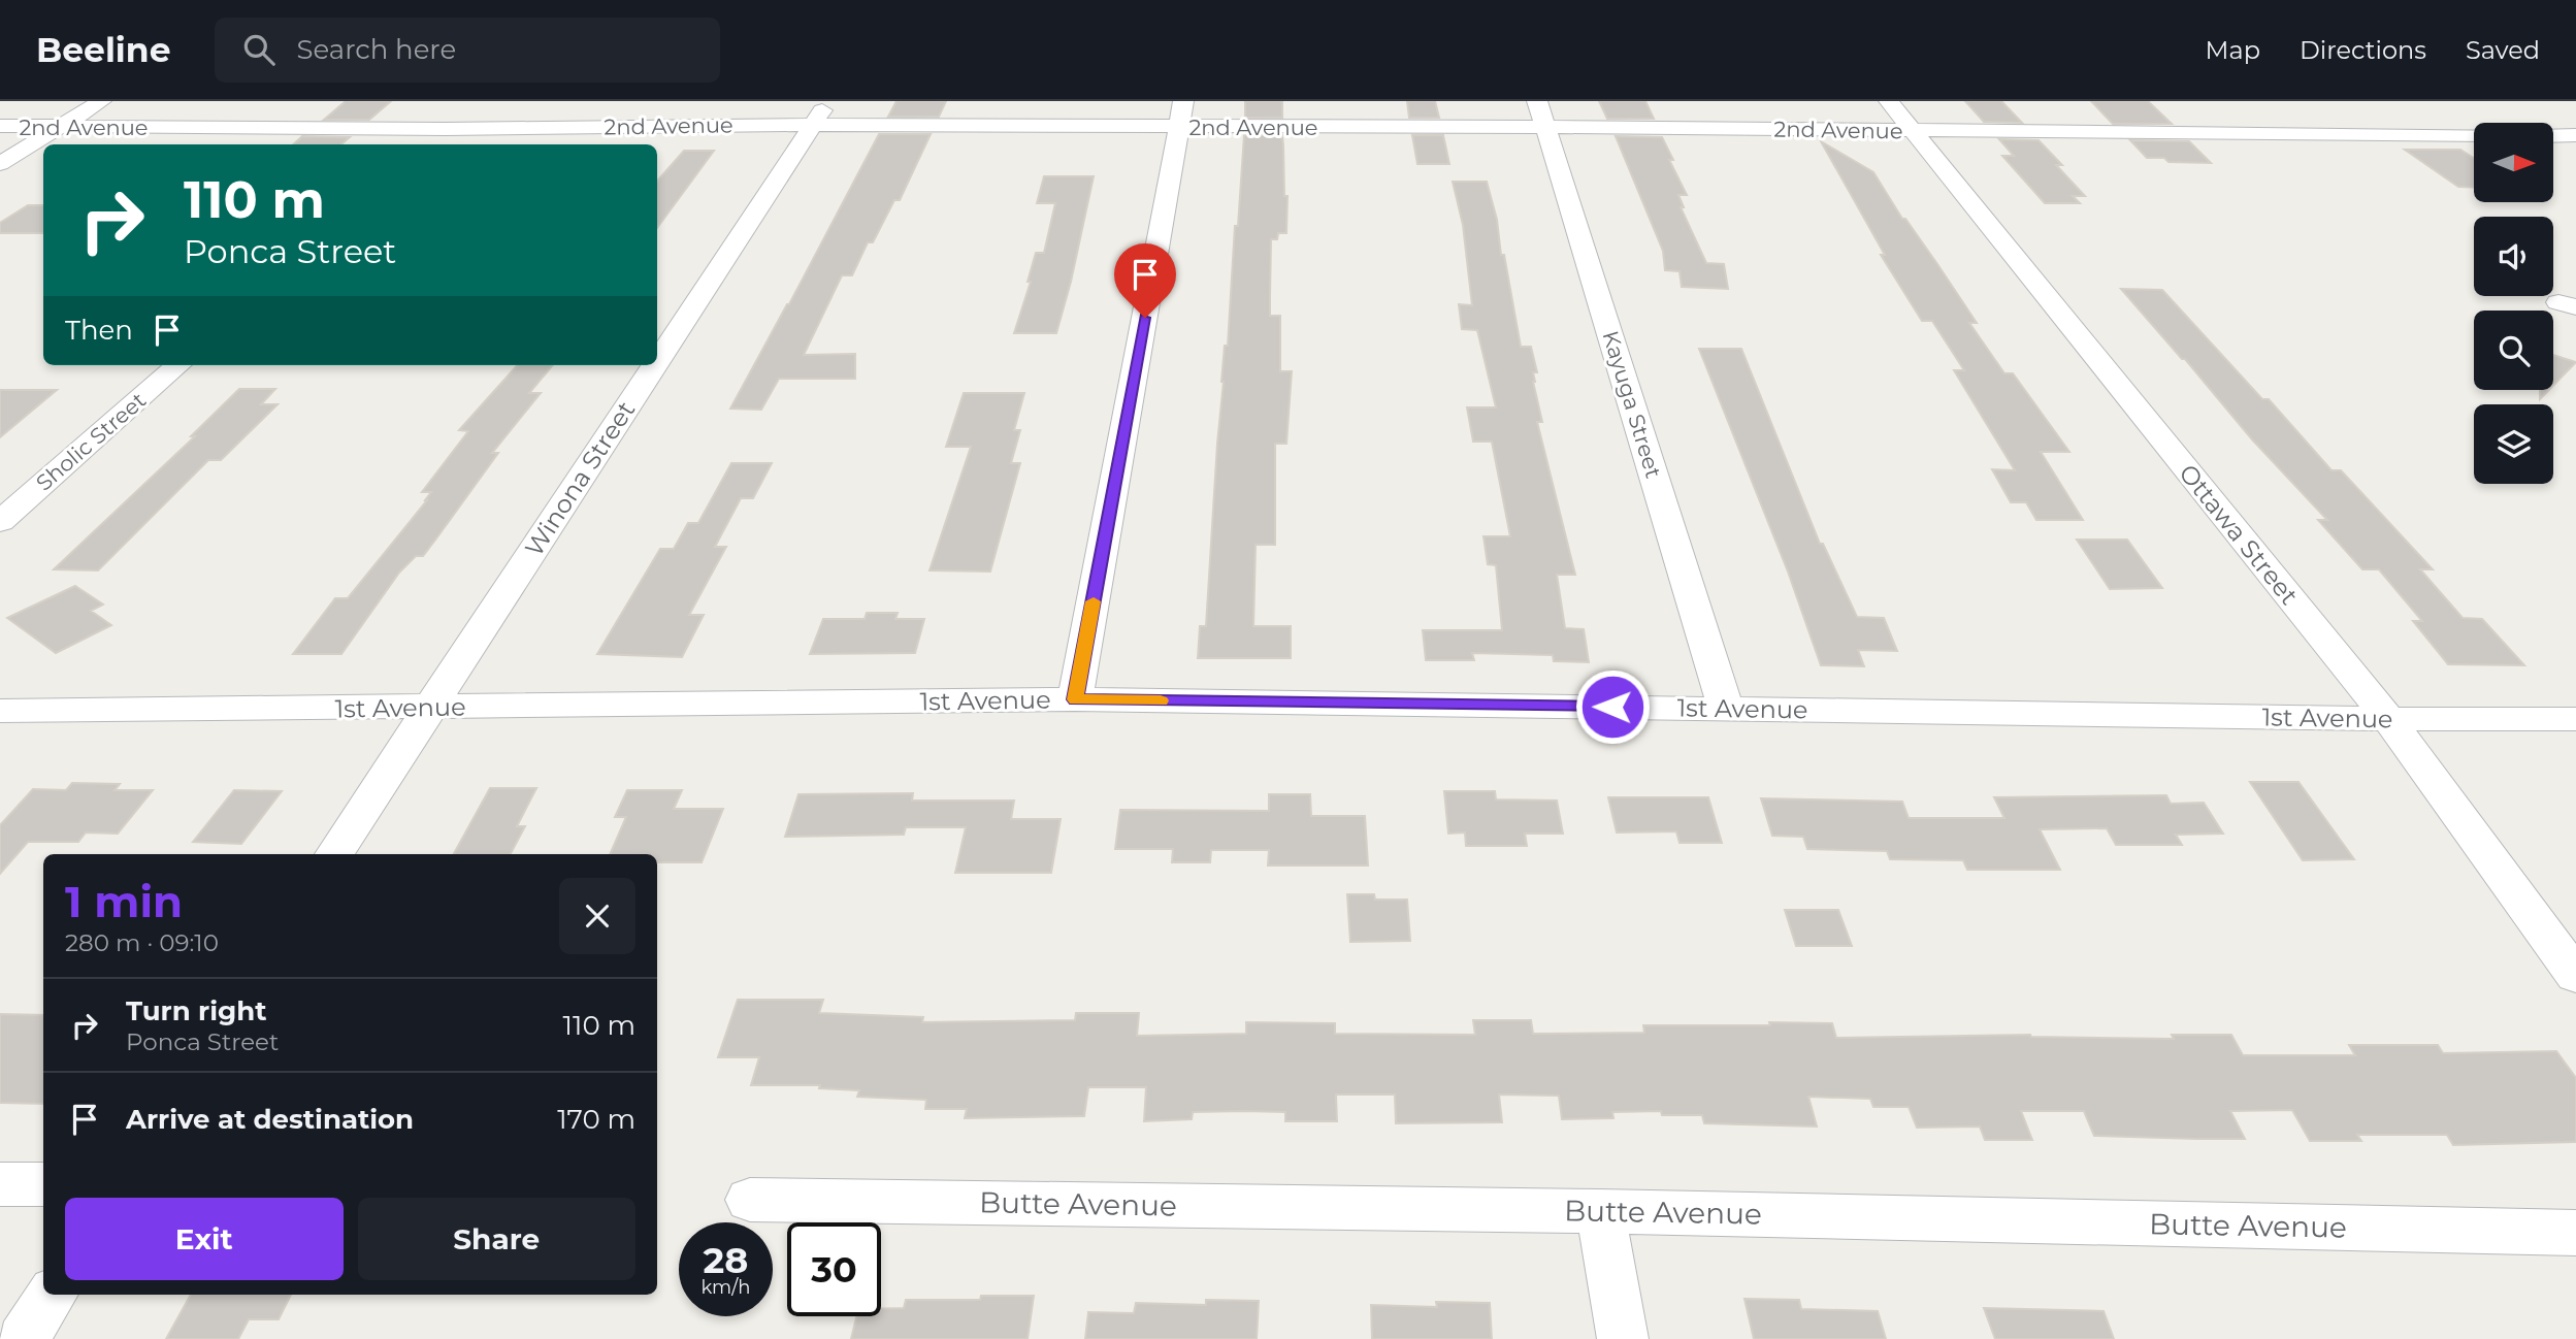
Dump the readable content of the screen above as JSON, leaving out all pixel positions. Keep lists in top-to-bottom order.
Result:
{
  "streets": {
    "street": [
      "2nd Avenue",
      "Kayuga Street",
      "Sholic Street",
      "Winona Street",
      "Ottawa Street",
      "1st Avenue",
      "Butte Avenue"
    ]
  },
  "crossings": [
    ["2nd Avenue", "Kayuga Street"],
    ["2nd Avenue", "Winona Street"],
    ["2nd Avenue", "Ottawa Street"],
    ["Kayuga Street", "1st Avenue"],
    ["Winona Street", "1st Avenue"],
    ["Ottawa Street", "1st Avenue"]
  ],
  "north": "right",
  "page": {
    "header": "Beeline",
    "search": "Search here",
    "nav": ["Map", "Directions", "Saved"],
    "turn": ["110 m", "Ponca Street"],
    "then": "Then",
    "heading": ["1 min", "280 m · 09:10"],
    "list": [
      {
        "name": "Turn right",
        "note": "Ponca Street",
        "value": "110 m"
      },
      {
        "name": "Arrive at destination",
        "value": "170 m"
      }
    ],
    "buttons": ["Exit", "Share"],
    "speed": "28 km/h",
    "limit": "30"
  }
}
